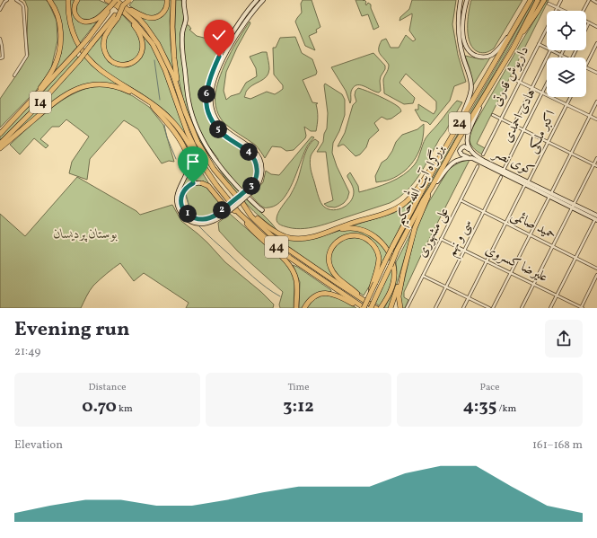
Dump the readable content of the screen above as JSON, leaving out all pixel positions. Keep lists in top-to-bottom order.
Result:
{
  "streets": {
    "highway": [
      "14",
      "24",
      "بزرگراه آیت الله حکیم",
      "44"
    ],
    "street": [
      "داریوش قدرتی",
      "هادی احمدی",
      "اکبر ملکی",
      "کوی نصر",
      "حمید صائمی",
      "علی مشهوری",
      "سی و نهم",
      "علیرضا کسروی"
    ]
  },
  "crossings": [
    ["14", "44"],
    ["هادی احمدی", "کوی نصر"],
    ["24", "بزرگراه آیت الله حکیم"],
    ["24", "44"],
    ["اکبر ملکی", "کوی نصر"],
    ["اکبر ملکی", "حمید صائمی"],
    ["اکبر ملکی", "علیرضا کسروی"],
    ["کوی نصر", "بزرگراه آیت الله حکیم"],
    ["حمید صائمی", "علی مشهوری"],
    ["حمید صائمی", "سی و نهم"],
    ["علی مشهوری", "علیرضا کسروی"],
    ["سی و نهم", "علیرضا کسروی"]
  ],
  "parks": ["بوستان پردیسان"],
  "page": {
    "pins": [
      "6",
      "5",
      "4",
      "3",
      "2",
      "1"
    ],
    "heading": ["Evening run", "21:49"],
    "stats": [
      ["Distance", "0.70 km"],
      ["Time", "3:12"],
      ["Pace", "4:35 /km"]
    ],
    "chart": ["Elevation", "161–168 m"]
  }
}
